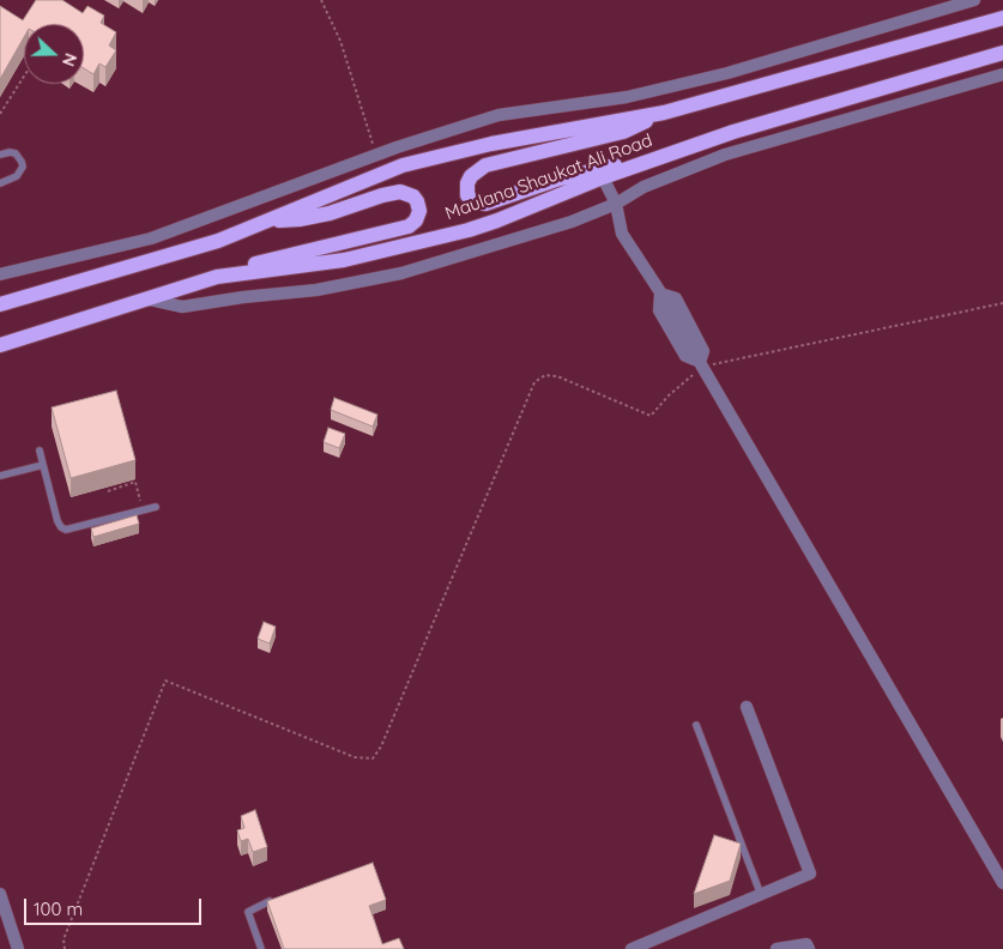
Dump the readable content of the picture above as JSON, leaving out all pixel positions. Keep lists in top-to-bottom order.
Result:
{
  "streets": {
    "main road": ["Maulana Shaukat Ali Road"]
  },
  "scale_bar": "100 m",
  "north": "right"
}
